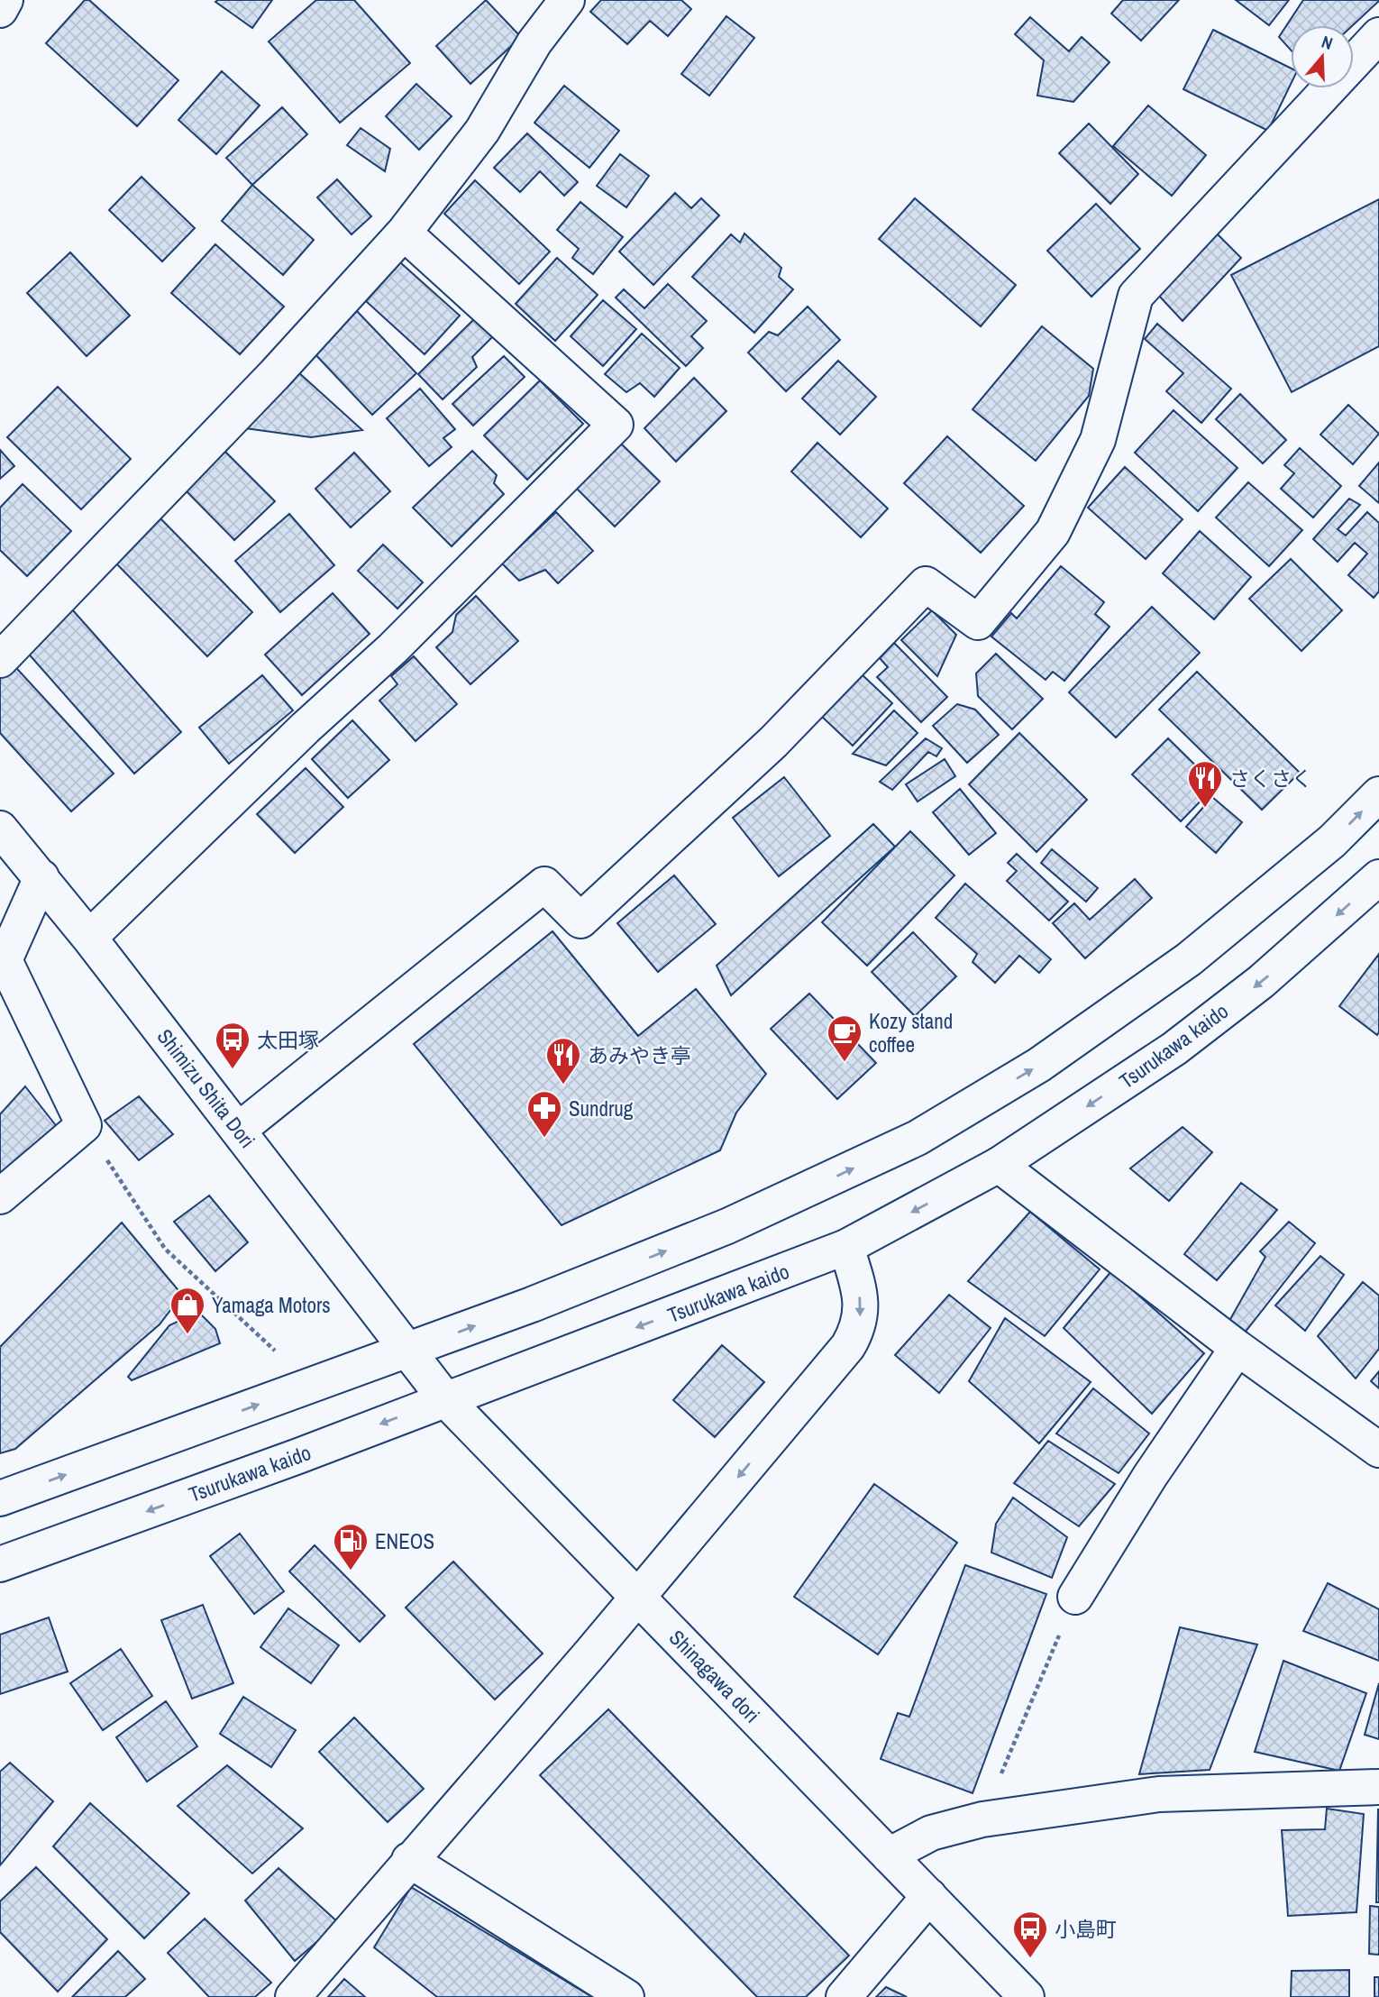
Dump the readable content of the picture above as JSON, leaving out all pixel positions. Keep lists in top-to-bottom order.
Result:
{
  "streets": {
    "street": ["Tsurukawa kaido", "Shimizu Shita Dori", "Shinagawa dori"]
  },
  "crossings": [
    ["Tsurukawa kaido", "Shinagawa dori"],
    ["Shimizu Shita Dori", "Shinagawa dori"]
  ],
  "places": {
    "restaurant": ["さくさく", "あみやき亭"],
    "cafe": ["Kozy stand coffee"],
    "bus stop": ["太田塚", "小島町"],
    "pharmacy": ["Sundrug"],
    "shop": ["Yamaga Motors"],
    "fuel station": ["ENEOS"]
  },
  "north": "top"
}
